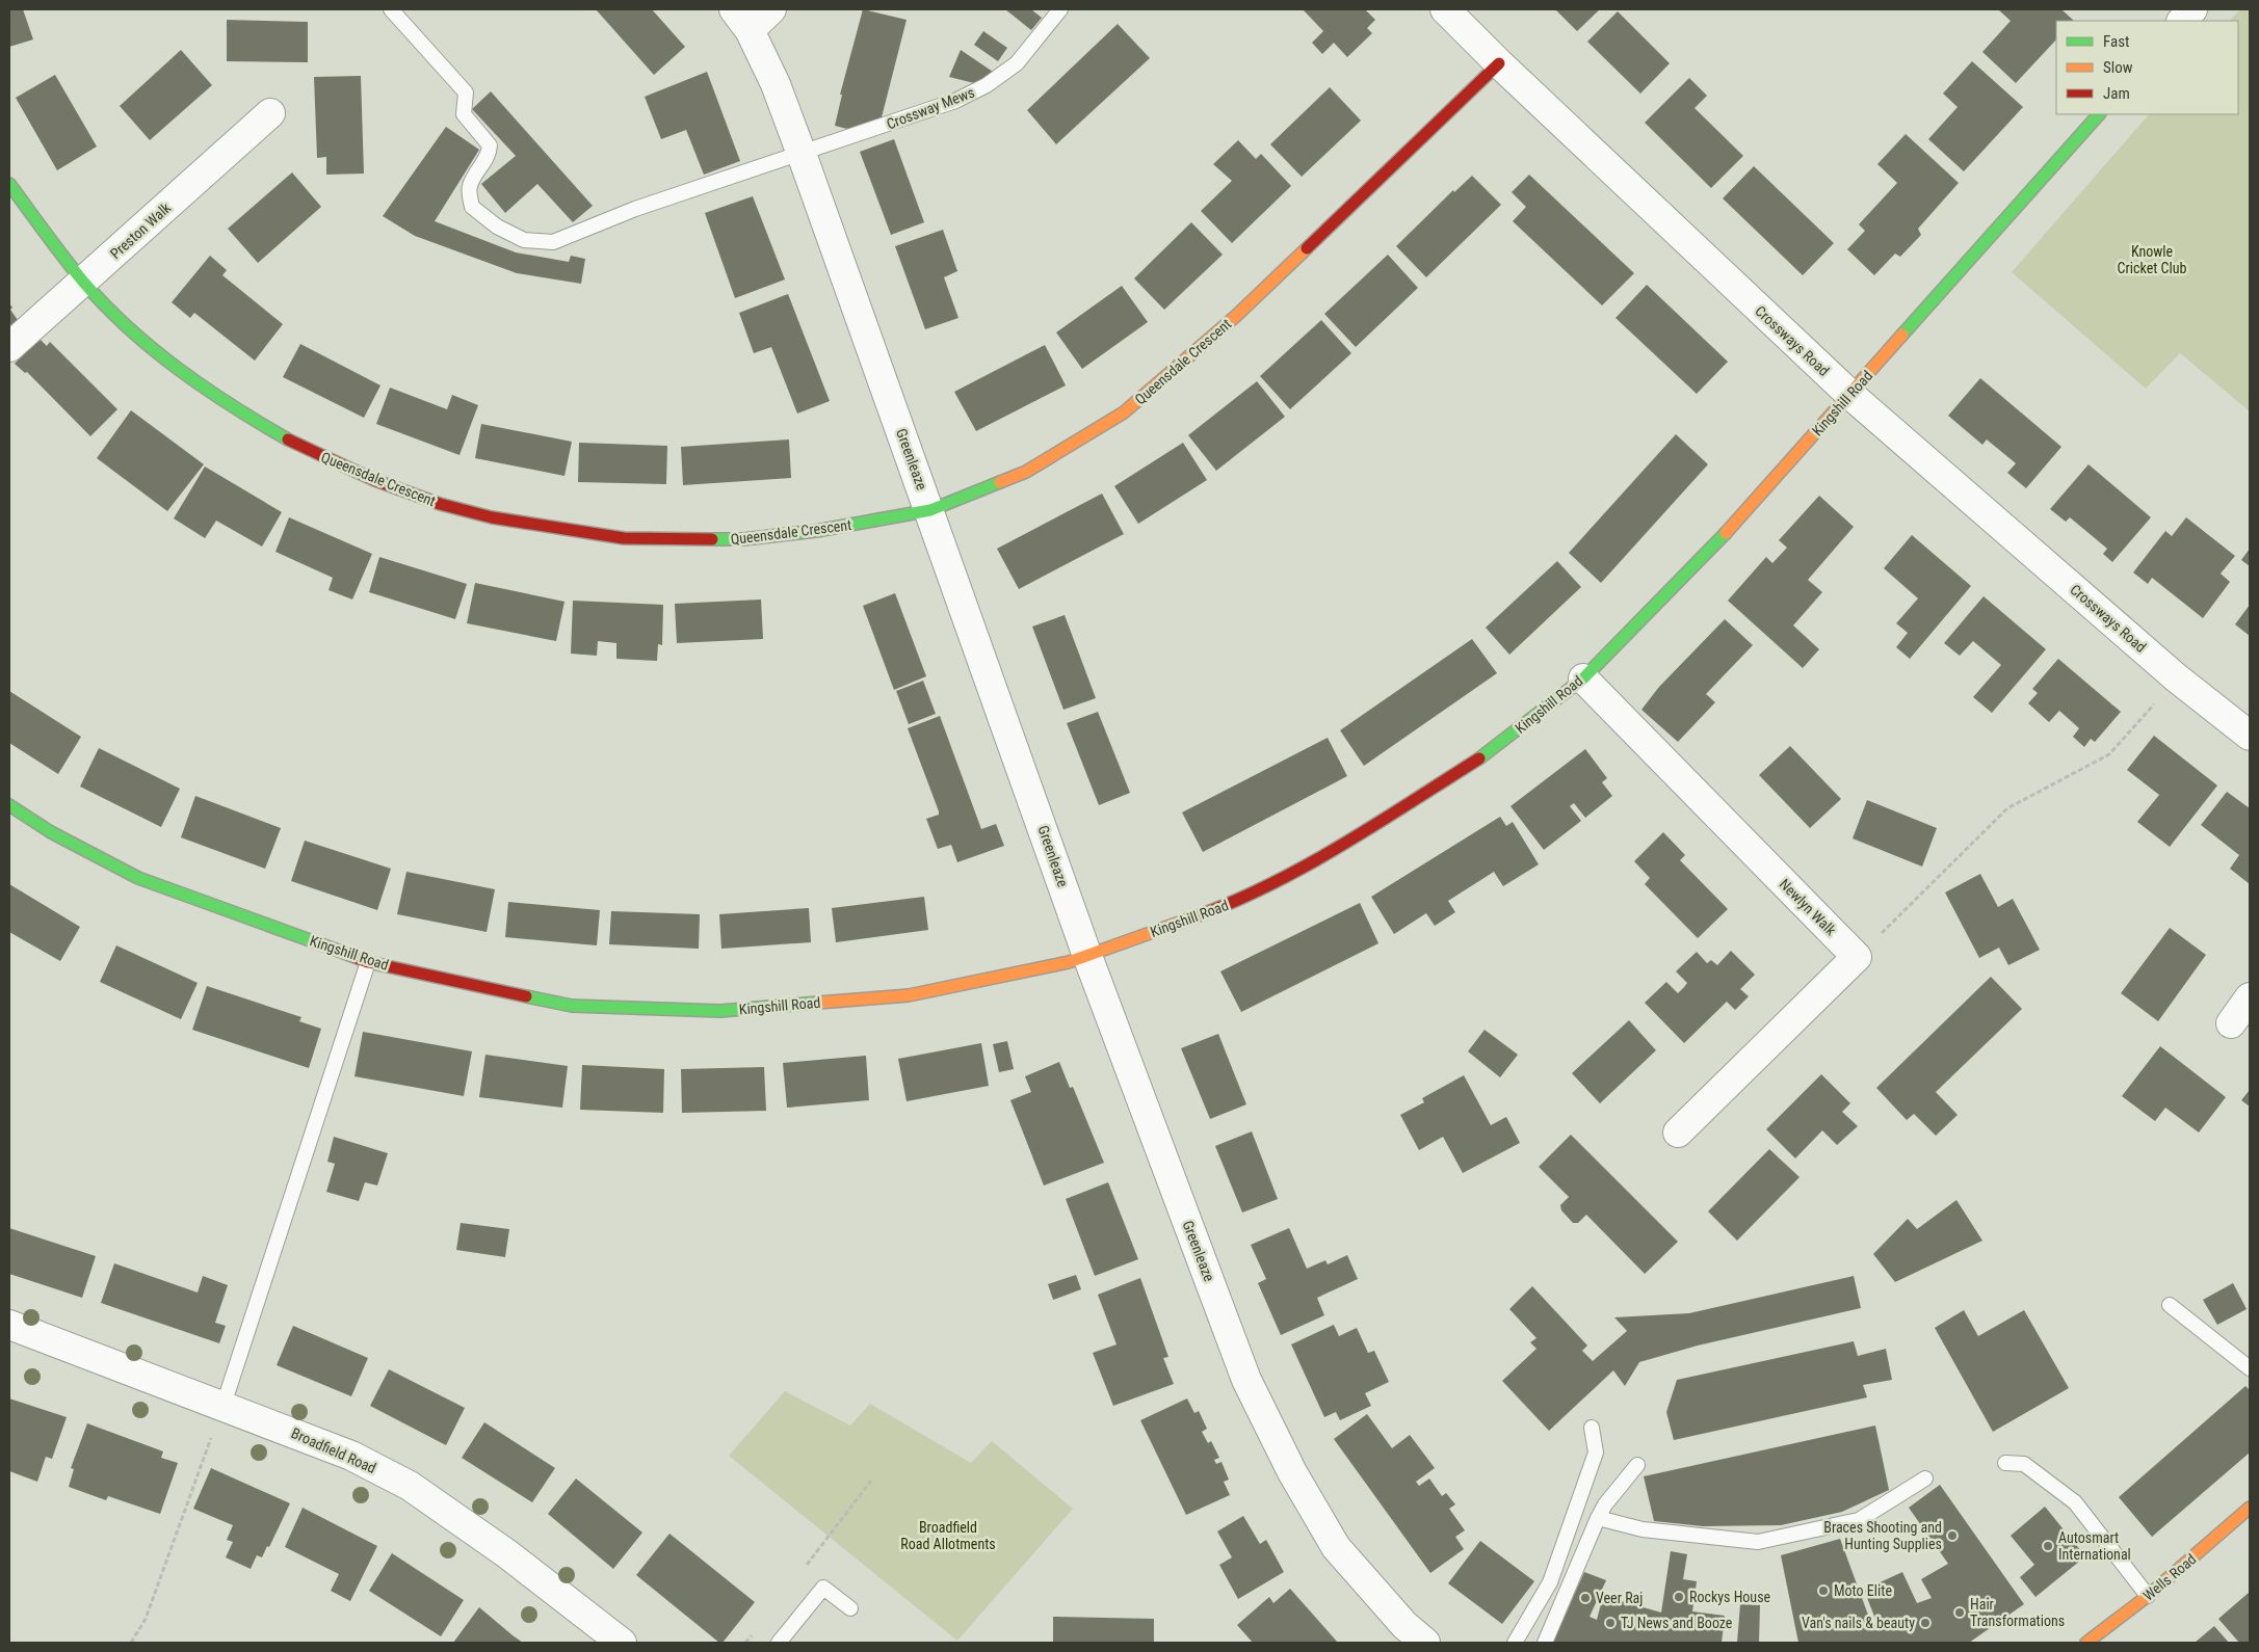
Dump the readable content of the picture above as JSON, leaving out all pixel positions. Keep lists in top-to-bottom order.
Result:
{
  "streets": {
    "main road": ["Queensdale Crescent", "Kingshill Road", "Wells Road"],
    "street": [
      "Preston Walk",
      "Crossways Road",
      "Greenleaze",
      "Newlyn Walk",
      "Broadfield Road"
    ],
    "lane": ["Crossway Mews"]
  },
  "crossings": [
    ["Crossway Mews", "Greenleaze"],
    ["Preston Walk", "Queensdale Crescent"],
    ["Crossways Road", "Queensdale Crescent"],
    ["Crossways Road", "Kingshill Road"],
    ["Queensdale Crescent", "Greenleaze"],
    ["Kingshill Road", "Greenleaze"],
    ["Kingshill Road", "Newlyn Walk"]
  ],
  "parks": ["Knowle Cricket Club", "Broadfield Road Allotments"],
  "places": [
    "Braces Shooting and Hunting Supplies",
    "Autosmart International",
    "Moto Elite",
    "Rockys House",
    "Veer Raj",
    "Hair Transformations",
    "TJ News and Booze",
    "Van's nails & beauty"
  ],
  "legend": ["Fast", "Slow", "Jam"]
}
